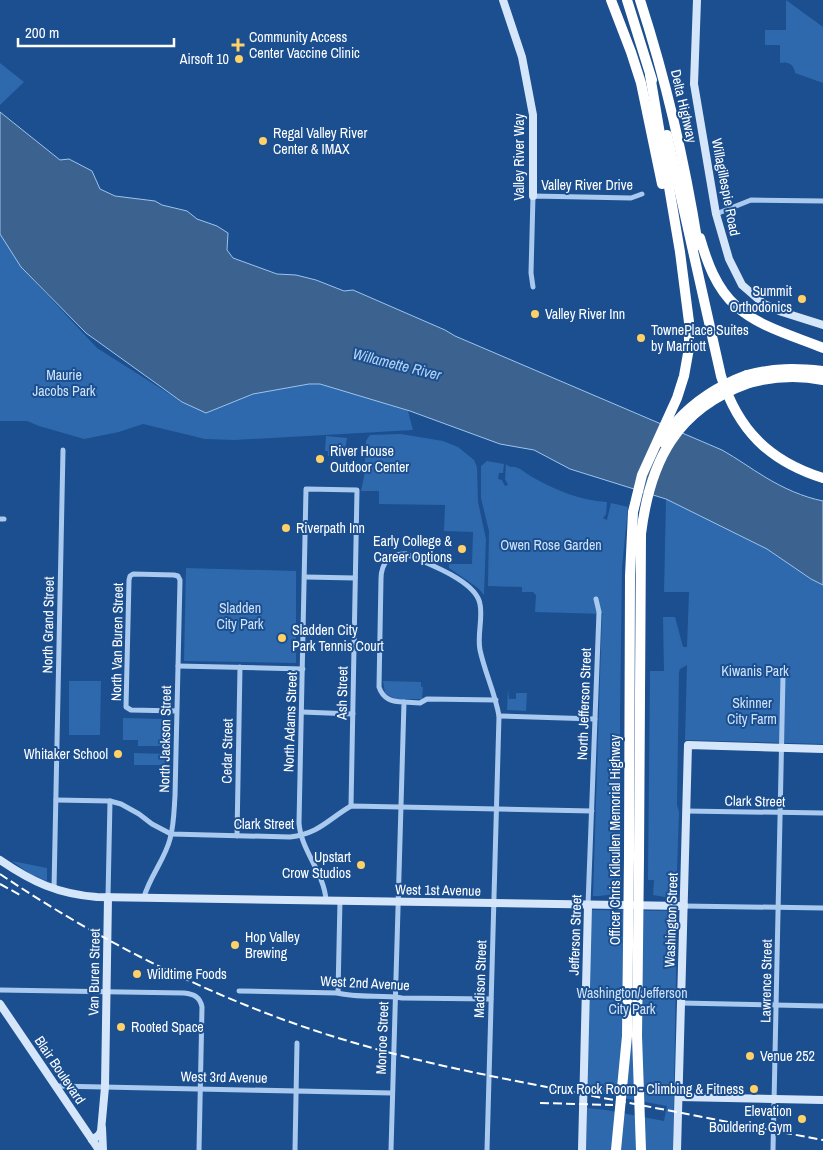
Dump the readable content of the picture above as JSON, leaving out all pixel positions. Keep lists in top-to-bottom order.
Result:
{
  "streets": {
    "highway": ["Delta Highway", "Officer Chris Kilcullen Memorial Highway"],
    "street": [
      "Valley River Way",
      "Valley River Drive",
      "Willagillespie Road",
      "North Grand Street",
      "North Van Buren Street",
      "Ash Street",
      "North Jefferson Street",
      "North Adams Street",
      "North Jackson Street",
      "Cedar Street",
      "Clark Street",
      "West 1st Avenue",
      "Washington Street",
      "Jefferson Street",
      "Van Buren Street",
      "Madison Street",
      "Lawrence Street",
      "West 2nd Avenue",
      "Monroe Street",
      "Blair Boulevard",
      "West 3rd Avenue"
    ]
  },
  "crossings": [
    ["Valley River Way", "Valley River Drive"],
    ["North Grand Street", "Clark Street"],
    ["North Grand Street", "West 1st Avenue"],
    ["North Van Buren Street", "North Jackson Street"],
    ["Ash Street", "North Adams Street"],
    ["Ash Street", "Clark Street"],
    ["North Jefferson Street", "Jefferson Street"],
    ["North Adams Street", "Clark Street"],
    ["North Jackson Street", "Clark Street"],
    ["North Jackson Street", "West 1st Avenue"],
    ["Cedar Street", "Clark Street"],
    ["Clark Street", "Washington Street"],
    ["Clark Street", "Van Buren Street"],
    ["Clark Street", "Lawrence Street"],
    ["West 1st Avenue", "Washington Street"],
    ["West 1st Avenue", "Jefferson Street"],
    ["West 1st Avenue", "Van Buren Street"],
    ["West 1st Avenue", "Madison Street"],
    ["West 1st Avenue", "Lawrence Street"],
    ["West 1st Avenue", "Monroe Street"],
    ["Washington Street", "Lawrence Street"],
    ["Van Buren Street", "West 3rd Avenue"],
    ["Madison Street", "West 2nd Avenue"],
    ["Madison Street", "Monroe Street"],
    ["West 2nd Avenue", "Monroe Street"],
    ["Monroe Street", "West 3rd Avenue"],
    ["Blair Boulevard", "West 3rd Avenue"]
  ],
  "water": ["Willamette River"],
  "parks": [
    "Maurie Jacobs Park",
    "Owen Rose Garden",
    "Sladden City Park",
    "Kiwanis Park",
    "Skinner City Farm",
    "Washington/Jefferson City Park"
  ],
  "places": {
    "health": ["Community Access Center Vaccine Clinic"],
    "other": [
      "Airsoft 10",
      "Regal Valley River Center & IMAX",
      "Summit Orthodonics",
      "Valley River Inn",
      "TownePlace Suites by Marriott",
      "River House Outdoor Center",
      "Riverpath Inn",
      "Early College & Career Options",
      "Sladden City Park Tennis Court",
      "Whitaker School",
      "Upstart Crow Studios",
      "Hop Valley Brewing",
      "Wildtime Foods",
      "Rooted Space",
      "Venue 252",
      "Crux Rock Room - Climbing & Fitness",
      "Elevation Bouldering Gym"
    ]
  },
  "scale_bar": "200 m"
}
